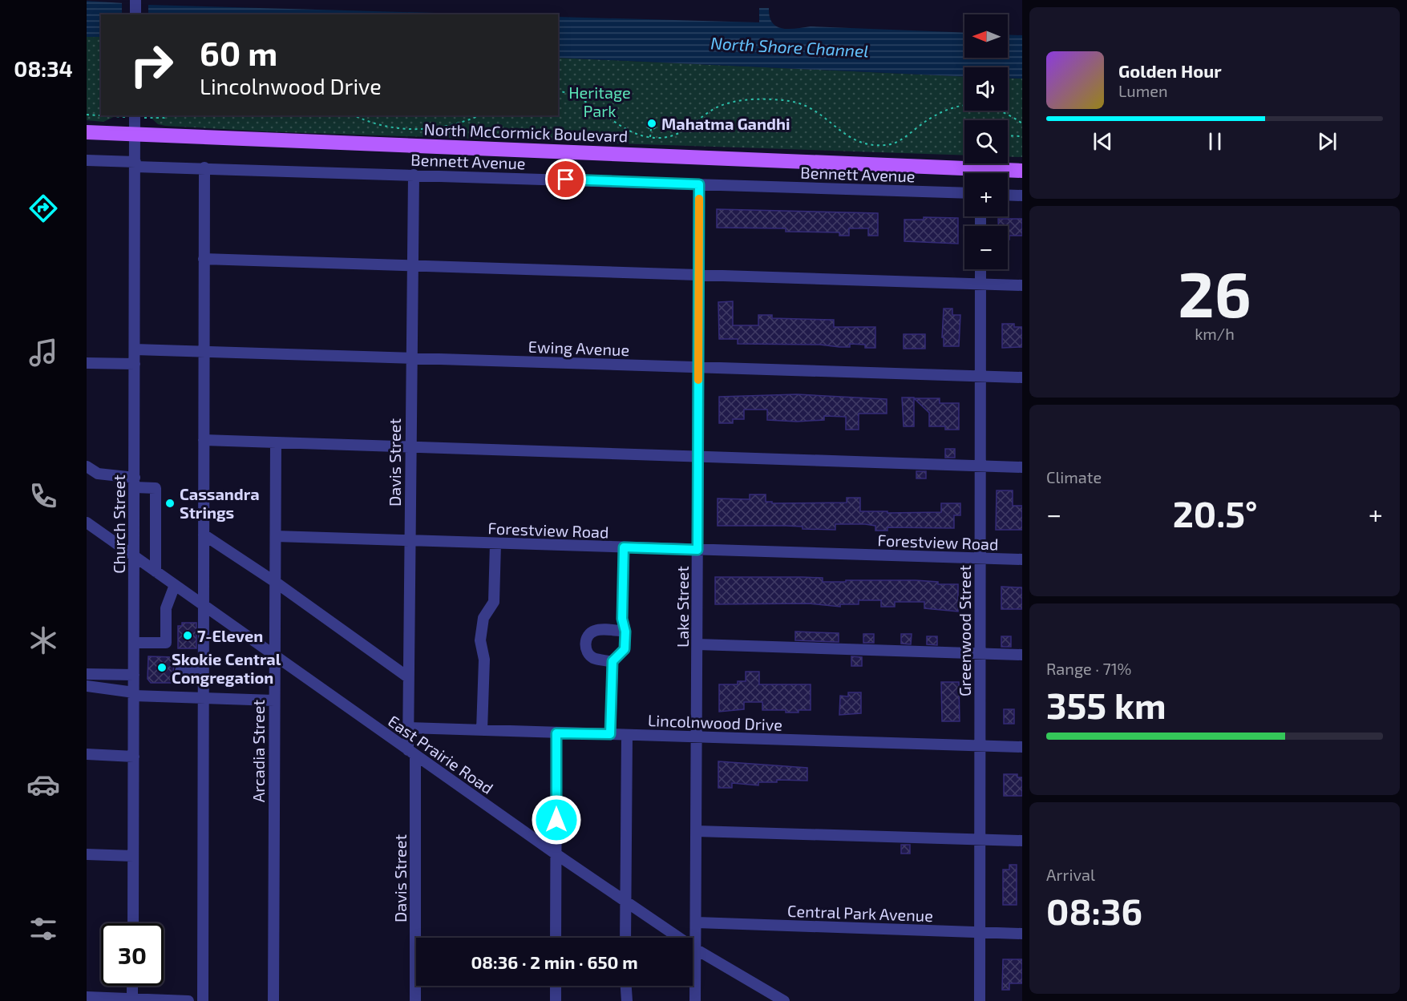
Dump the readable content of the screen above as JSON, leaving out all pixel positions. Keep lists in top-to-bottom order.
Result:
{
  "streets": {
    "main road": ["North McCormick Boulevard"],
    "street": [
      "Bennett Avenue",
      "Ewing Avenue",
      "Davis Street",
      "Church Street",
      "Forestview Road",
      "Lake Street",
      "Greenwood Street",
      "Lincolnwood Drive",
      "Arcadia Street",
      "East Prairie Road",
      "Central Park Avenue"
    ]
  },
  "crossings": [
    ["North McCormick Boulevard", "Church Street"],
    ["Bennett Avenue", "Davis Street"],
    ["Bennett Avenue", "Church Street"],
    ["Bennett Avenue", "Lake Street"],
    ["Ewing Avenue", "Davis Street"],
    ["Ewing Avenue", "Church Street"],
    ["Ewing Avenue", "Lake Street"],
    ["Ewing Avenue", "Greenwood Street"],
    ["Davis Street", "Forestview Road"],
    ["Davis Street", "Lincolnwood Drive"],
    ["Davis Street", "East Prairie Road"],
    ["Church Street", "East Prairie Road"],
    ["Forestview Road", "Lake Street"],
    ["Forestview Road", "Greenwood Street"],
    ["Forestview Road", "Arcadia Street"],
    ["Lake Street", "Lincolnwood Drive"],
    ["Lake Street", "East Prairie Road"],
    ["Lake Street", "Central Park Avenue"],
    ["Greenwood Street", "Lincolnwood Drive"],
    ["Greenwood Street", "Central Park Avenue"],
    ["Arcadia Street", "East Prairie Road"]
  ],
  "water": ["North Shore Channel"],
  "parks": ["Heritage Park"],
  "places": [
    "Mahatma Gandhi",
    "Cassandra Strings",
    "7-Eleven",
    "Skokie Central Congregation"
  ],
  "north": "left",
  "page": {
    "tabs": "08:34",
    "map_buttons": ["+", "−"],
    "turn": ["60 m", "Lincolnwood Drive"],
    "song": ["Golden Hour", "Lumen"],
    "tile": [
      ["26", "km/h"],
      "Climate",
      ["Range · 71%", "355 km"],
      ["Arrival", "08:36"]
    ],
    "heat": ["−", "20.5°", "+"],
    "limit": "30",
    "trip": "08:36 · 2 min · 650 m"
  }
}
